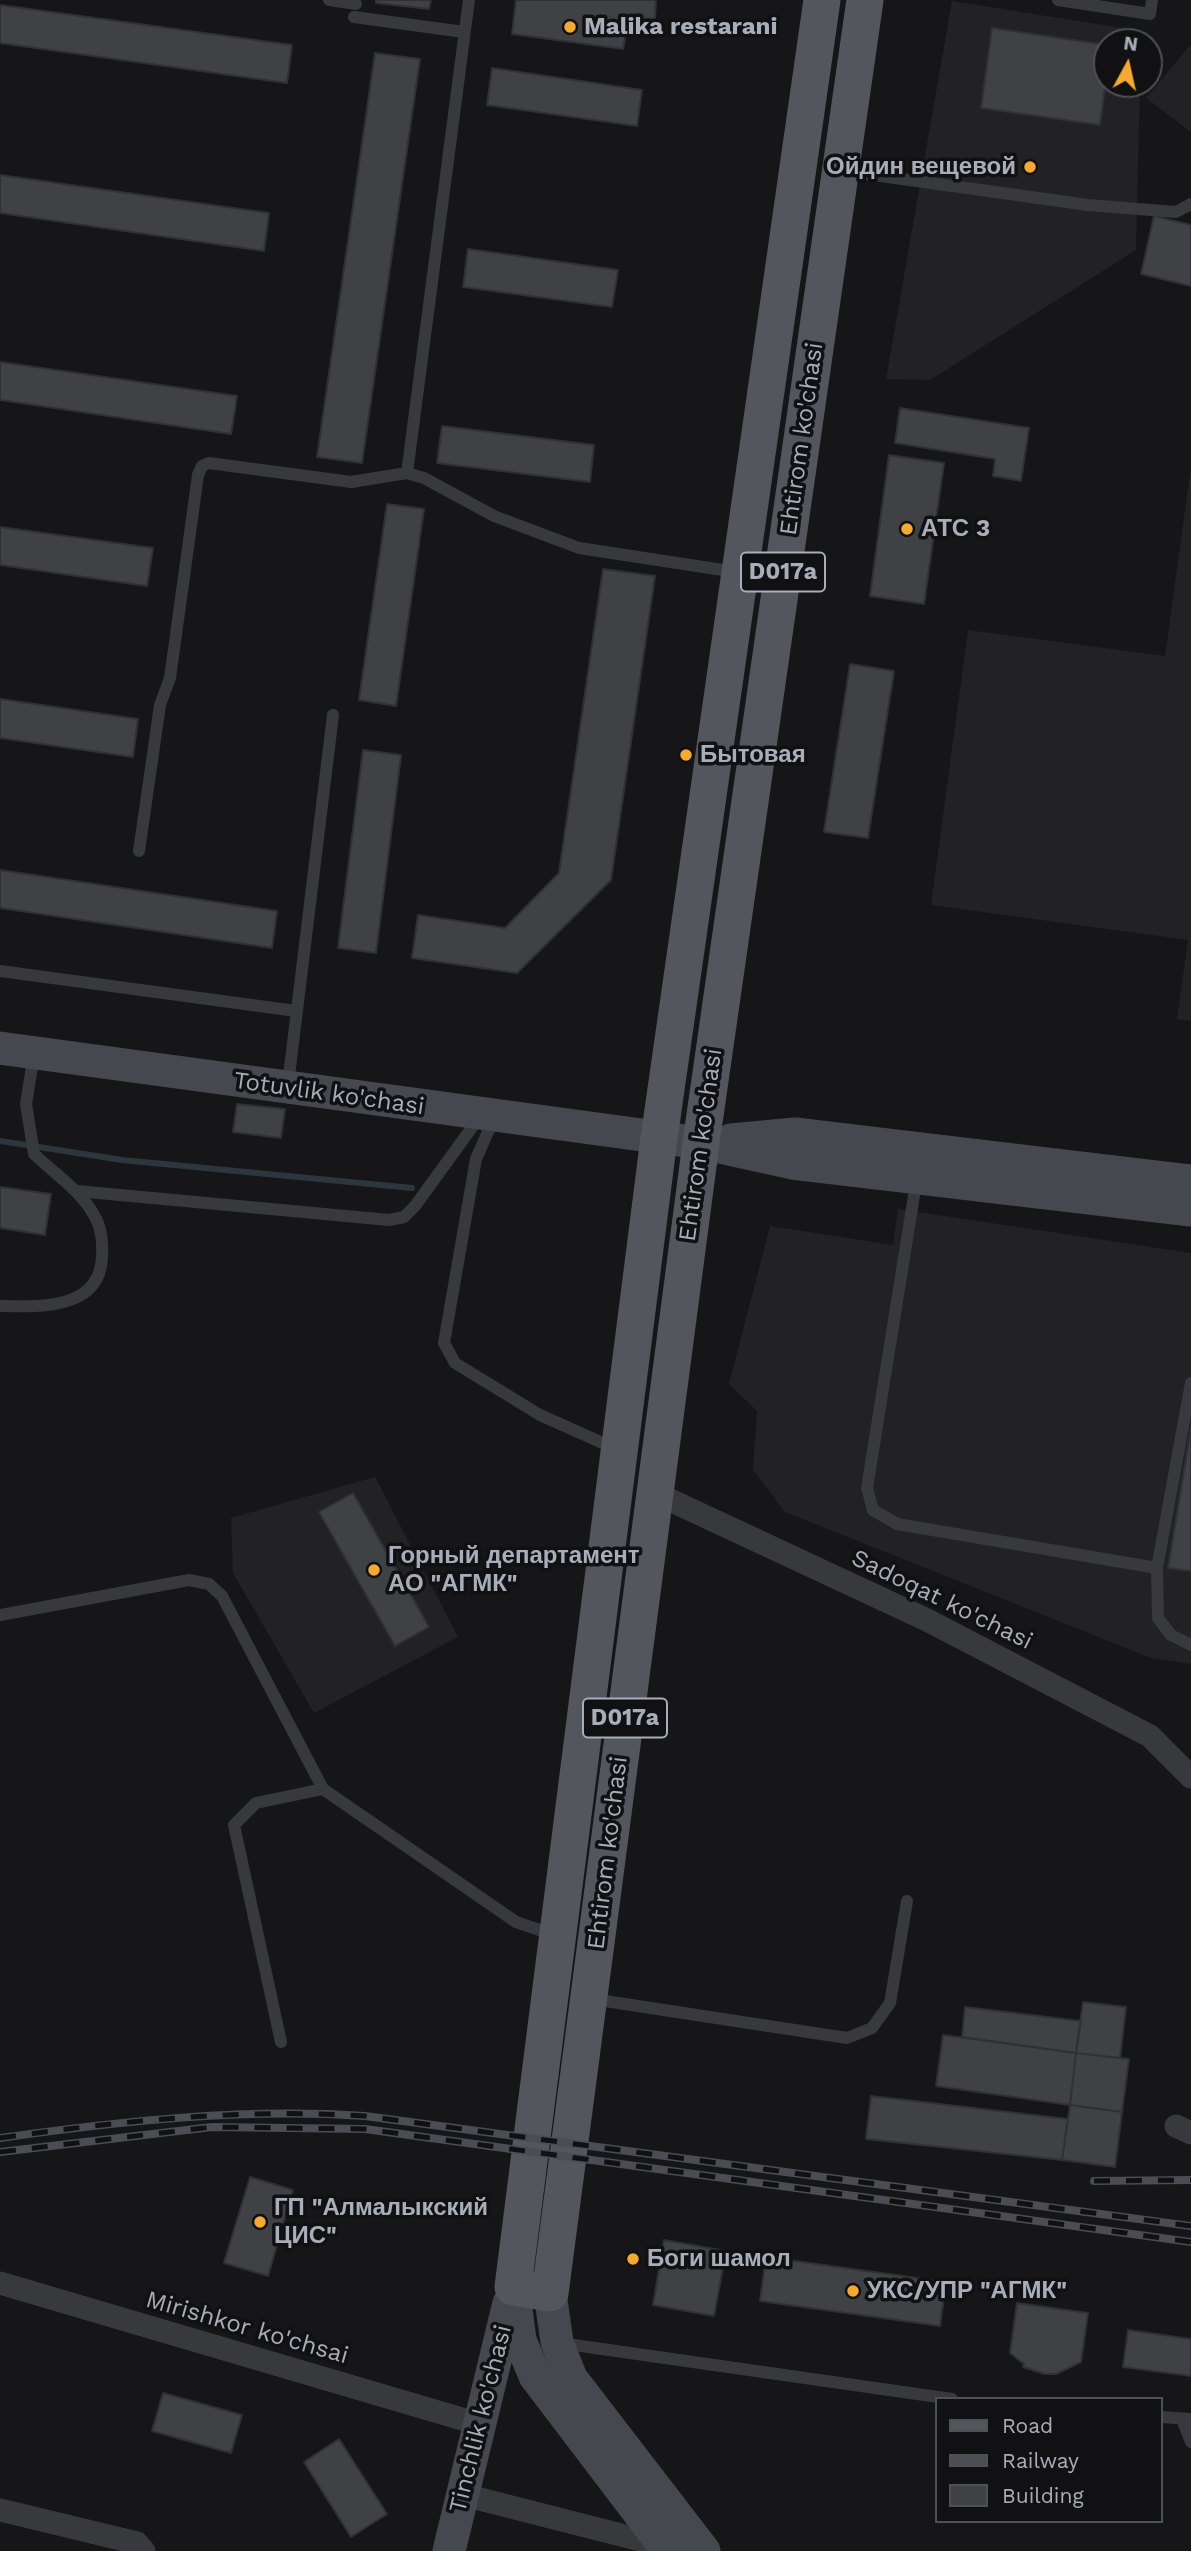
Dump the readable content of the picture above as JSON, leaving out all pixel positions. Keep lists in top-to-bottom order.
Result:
{
  "streets": {
    "main road": [
      "Ehtirom ko'chasi",
      "D017a",
      "Totuvlik ko'chasi",
      "Tinchlik ko'chasi"
    ],
    "street": ["Sadoqat ko'chasi", "Mirishkor ko'chsai"]
  },
  "crossings": [
    ["Ehtirom ko'chasi", "Totuvlik ko'chasi"],
    ["Ehtirom ko'chasi", "Sadoqat ko'chasi"],
    ["Ehtirom ko'chasi", "Tinchlik ko'chasi"],
    ["Mirishkor ko'chsai", "Tinchlik ko'chasi"]
  ],
  "places": [
    "Malika restarani",
    "Ойдин вещевой",
    "АТС 3",
    "Бытовая",
    "Горный департамент АО \"АГМК\"",
    "ГП \"Алмалыкский ЦИС\"",
    "Боги шамол",
    "УКС/УПР \"АГМК\""
  ],
  "legend": ["Road", "Railway", "Building"],
  "north": "top"
}
